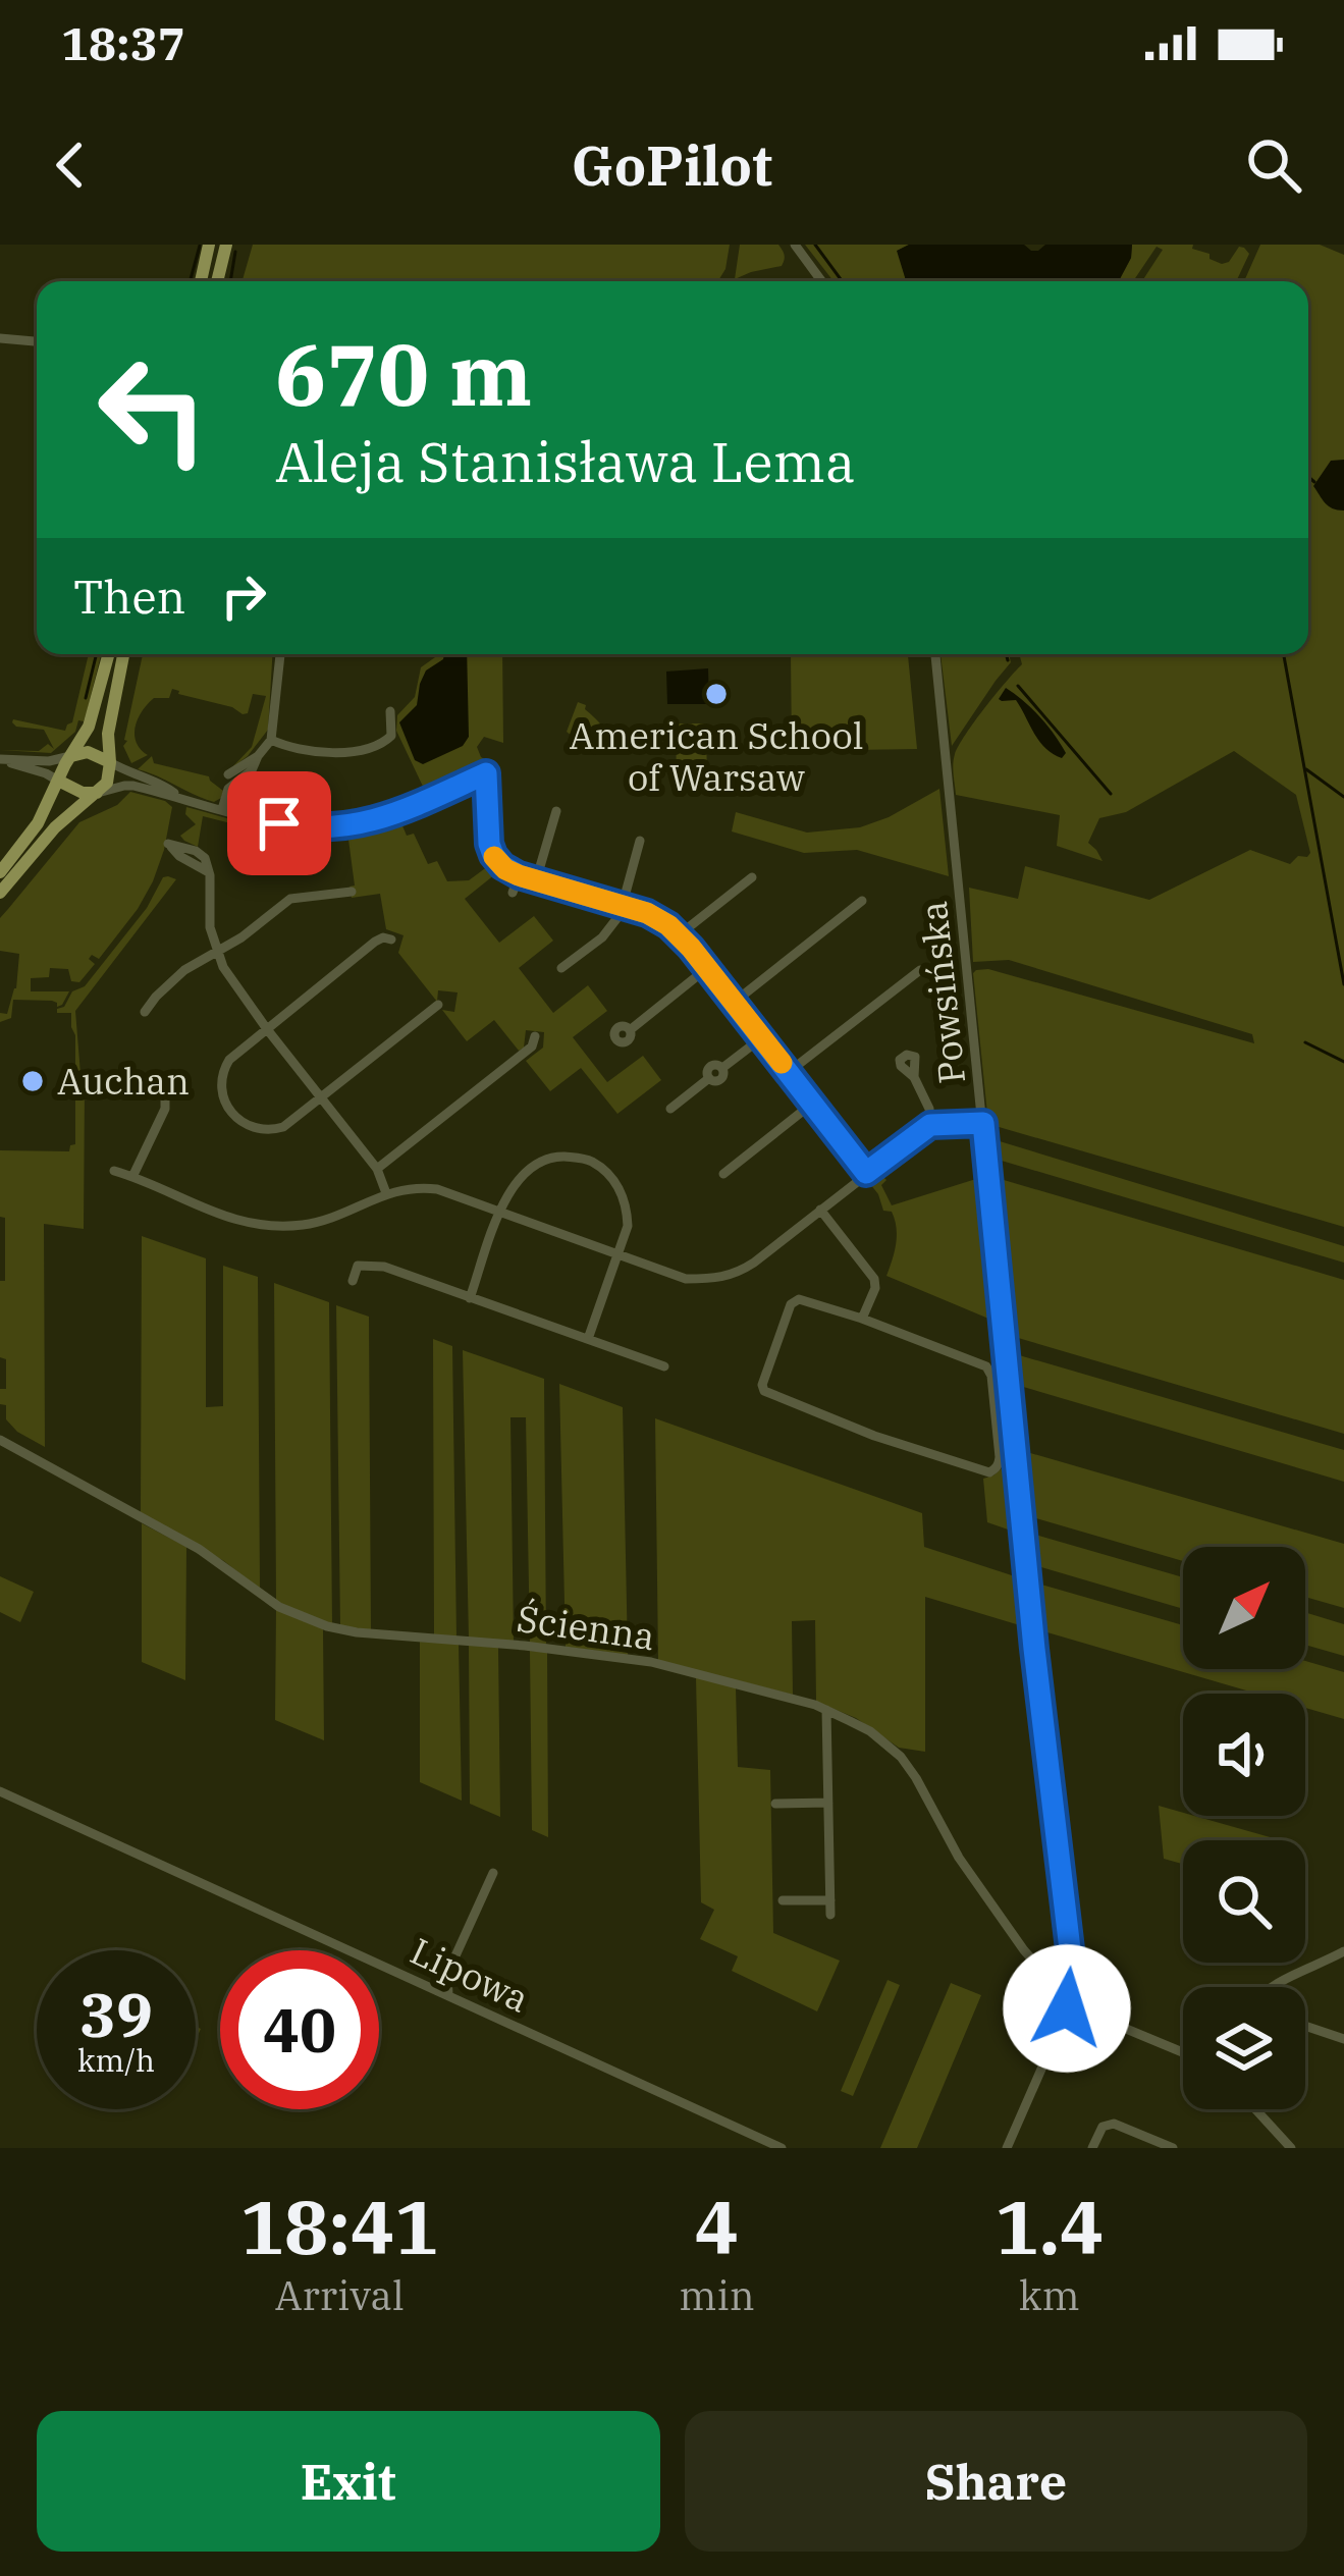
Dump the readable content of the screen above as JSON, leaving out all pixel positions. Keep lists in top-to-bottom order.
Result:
{
  "streets": {
    "street": ["Powsińska", "Ścienna", "Lipowa"]
  },
  "crossings": [
    ["Powsińska", "Ścienna"]
  ],
  "places": ["American School of Warsaw", "Auchan"],
  "north": "top right",
  "page": {
    "status": "18:37",
    "header": "GoPilot",
    "turn": ["670 m", "Aleja Stanisława Lema"],
    "then": "Then",
    "speed": "39 km/h",
    "limit": "40",
    "eta": [
      "18:41",
      "Arrival",
      "4",
      "min",
      "1.4",
      "km"
    ],
    "buttons": ["Exit", "Share"]
  }
}
